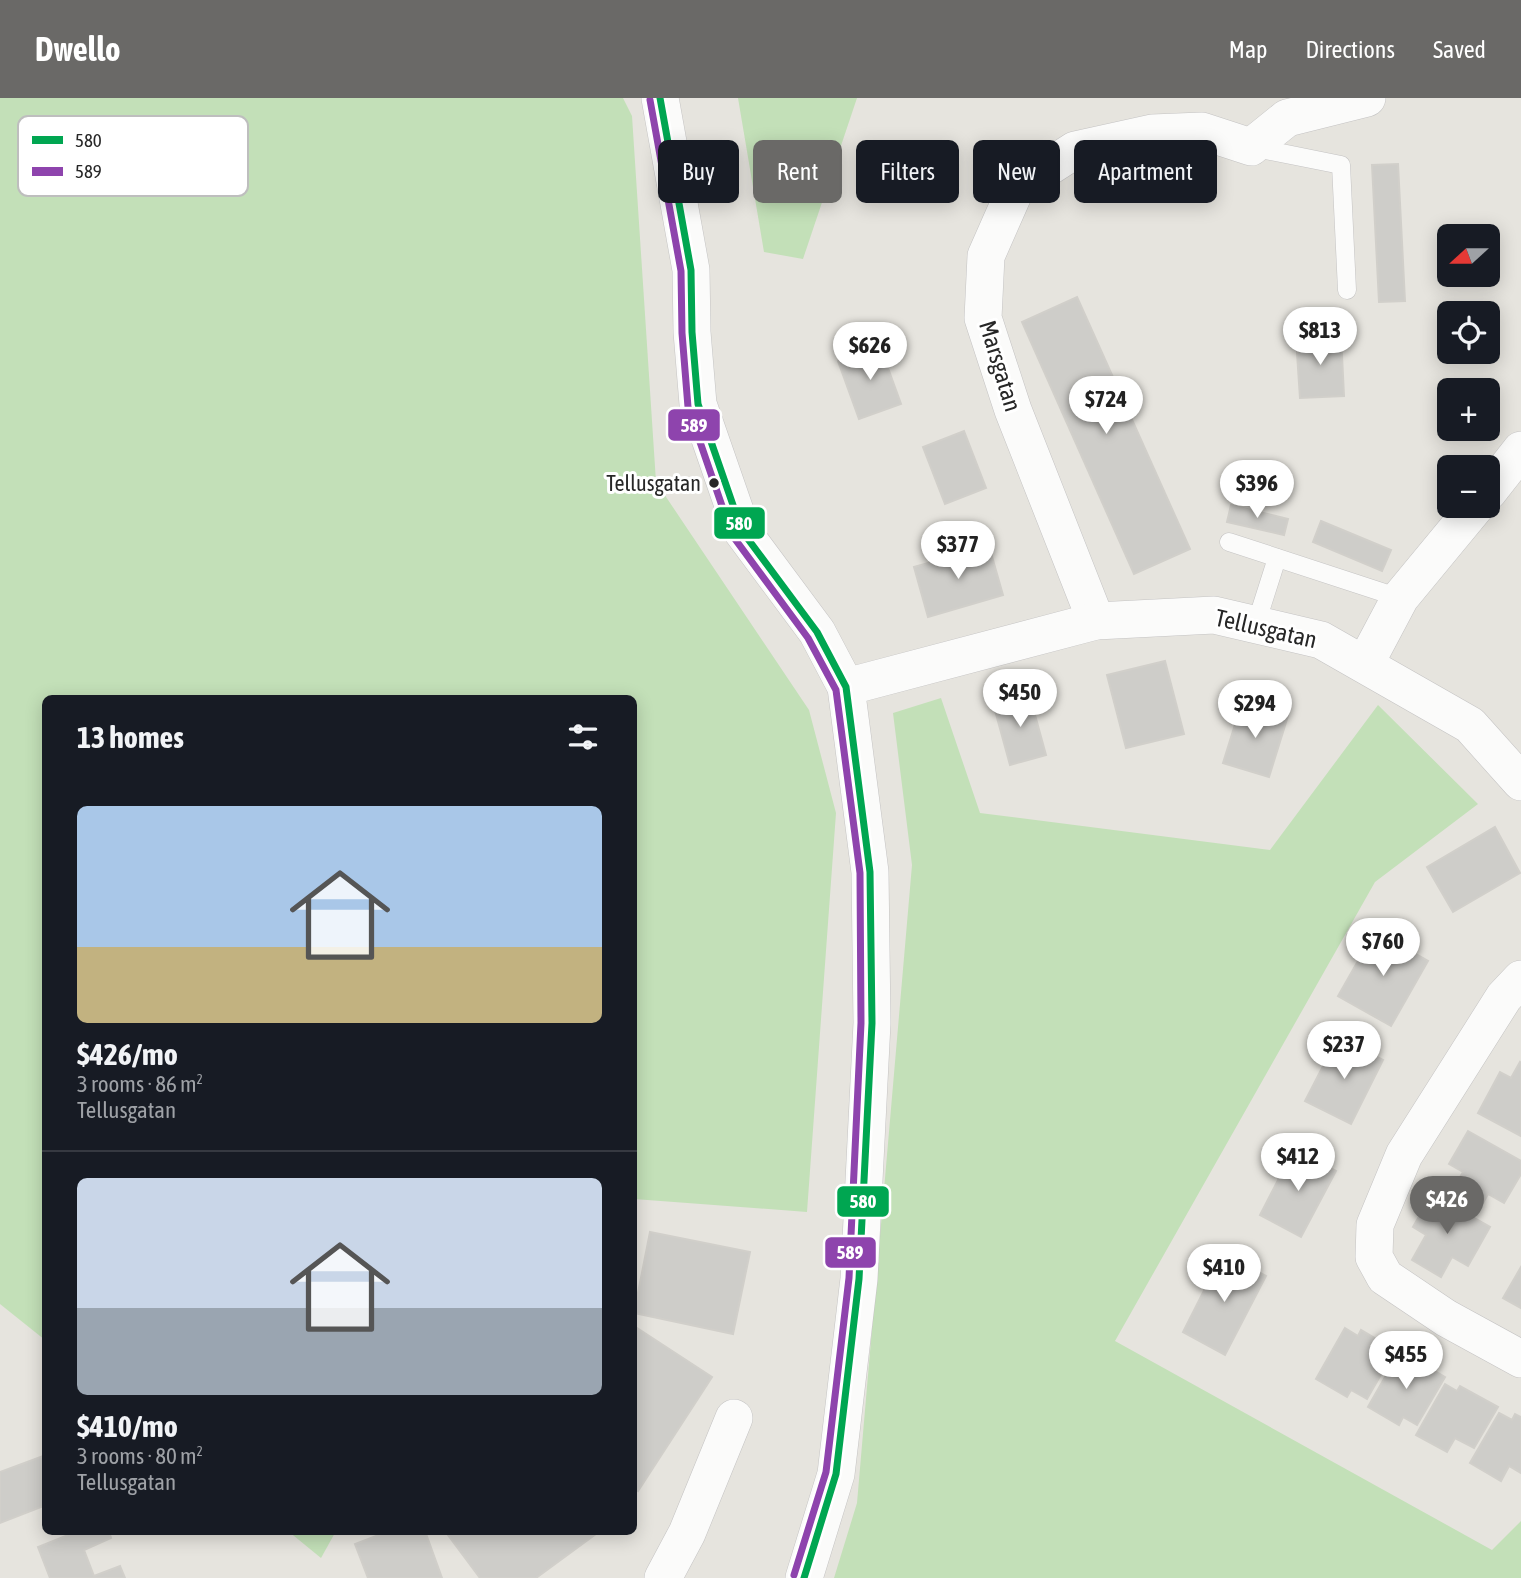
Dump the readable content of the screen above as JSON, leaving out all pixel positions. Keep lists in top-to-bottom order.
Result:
{
  "streets": {
    "street": ["Marsgatan", "Tellusgatan"]
  },
  "crossings": [
    ["Marsgatan", "Tellusgatan"]
  ],
  "places": ["Tellusgatan"],
  "lines": ["transit line 580", "transit line 589"],
  "legend": ["580", "589"],
  "north": "left",
  "page": {
    "header": "Dwello",
    "nav": ["Map", "Directions", "Saved"],
    "chip": [
      "Buy",
      "Rent",
      "Filters",
      "New",
      "Apartment"
    ],
    "map_buttons": ["+", "−"],
    "price": [
      "$813",
      "$626",
      "$724",
      "$396",
      "$377",
      "$450",
      "$294",
      "$760",
      "$237",
      "$412",
      "$426",
      "$410",
      "$455"
    ],
    "heading": "13 homes",
    "list": [
      {
        "name": "$426/mo",
        "note": "3 rooms · 86 m² · Tellusgatan"
      },
      {
        "name": "$410/mo",
        "note": "3 rooms · 80 m² · Tellusgatan"
      }
    ]
  }
}
